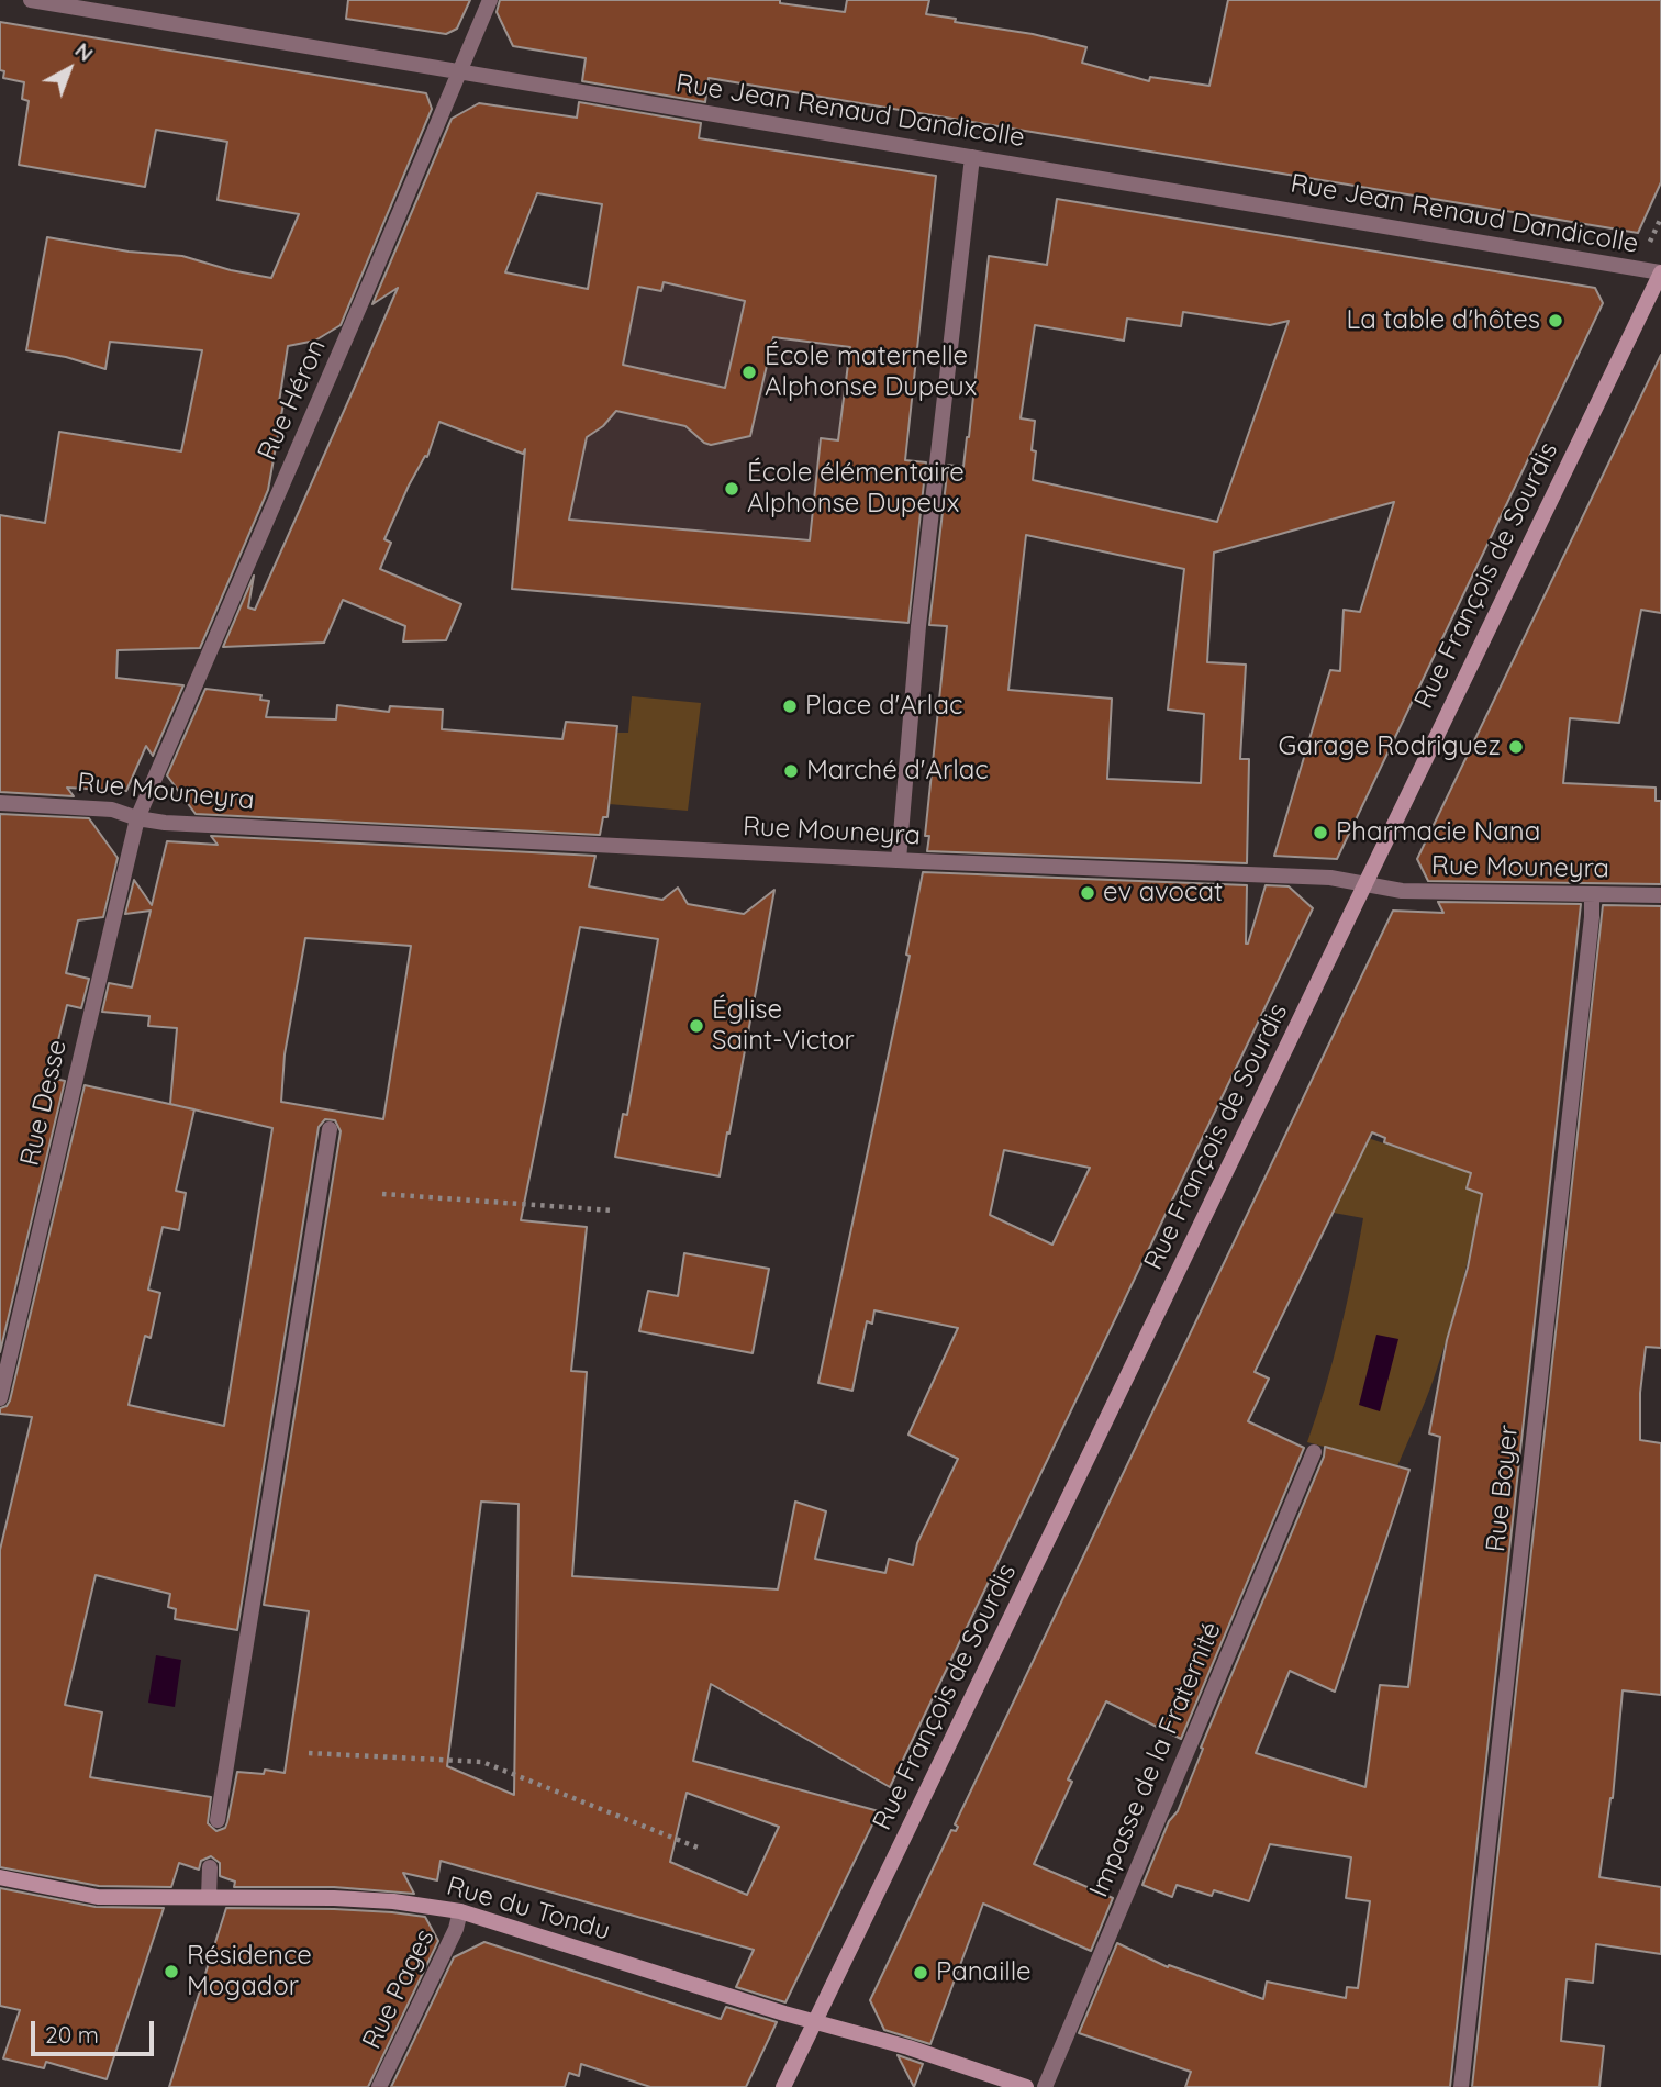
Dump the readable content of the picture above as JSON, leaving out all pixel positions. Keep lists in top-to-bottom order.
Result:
{
  "streets": {
    "street": [
      "Rue Jean Renaud Dandicolle",
      "Rue Héron",
      "Rue François de Sourdis",
      "Rue Mouneyra",
      "Rue Desse",
      "Rue Boyer",
      "Impasse de la Fraternité",
      "Rue du Tondu",
      "Rue Pages"
    ]
  },
  "crossings": [
    ["Rue Jean Renaud Dandicolle", "Rue Héron"],
    ["Rue Jean Renaud Dandicolle", "Rue François de Sourdis"],
    ["Rue Héron", "Rue Mouneyra"],
    ["Rue Héron", "Rue Desse"],
    ["Rue François de Sourdis", "Rue Mouneyra"],
    ["Rue François de Sourdis", "Rue du Tondu"],
    ["Rue Mouneyra", "Rue Desse"],
    ["Rue Mouneyra", "Rue Boyer"],
    ["Rue du Tondu", "Rue Pages"]
  ],
  "places": [
    "La table d'hôtes",
    "École maternelle Alphonse Dupeux",
    "École élémentaire Alphonse Dupeux",
    "Place d'Arlac",
    "Garage Rodriguez",
    "Marché d'Arlac",
    "Pharmacie Nana",
    "ev avocat",
    "Église Saint-Victor",
    "Résidence Mogador",
    "Panaille"
  ],
  "scale_bar": "20 m",
  "north": "top right"
}
